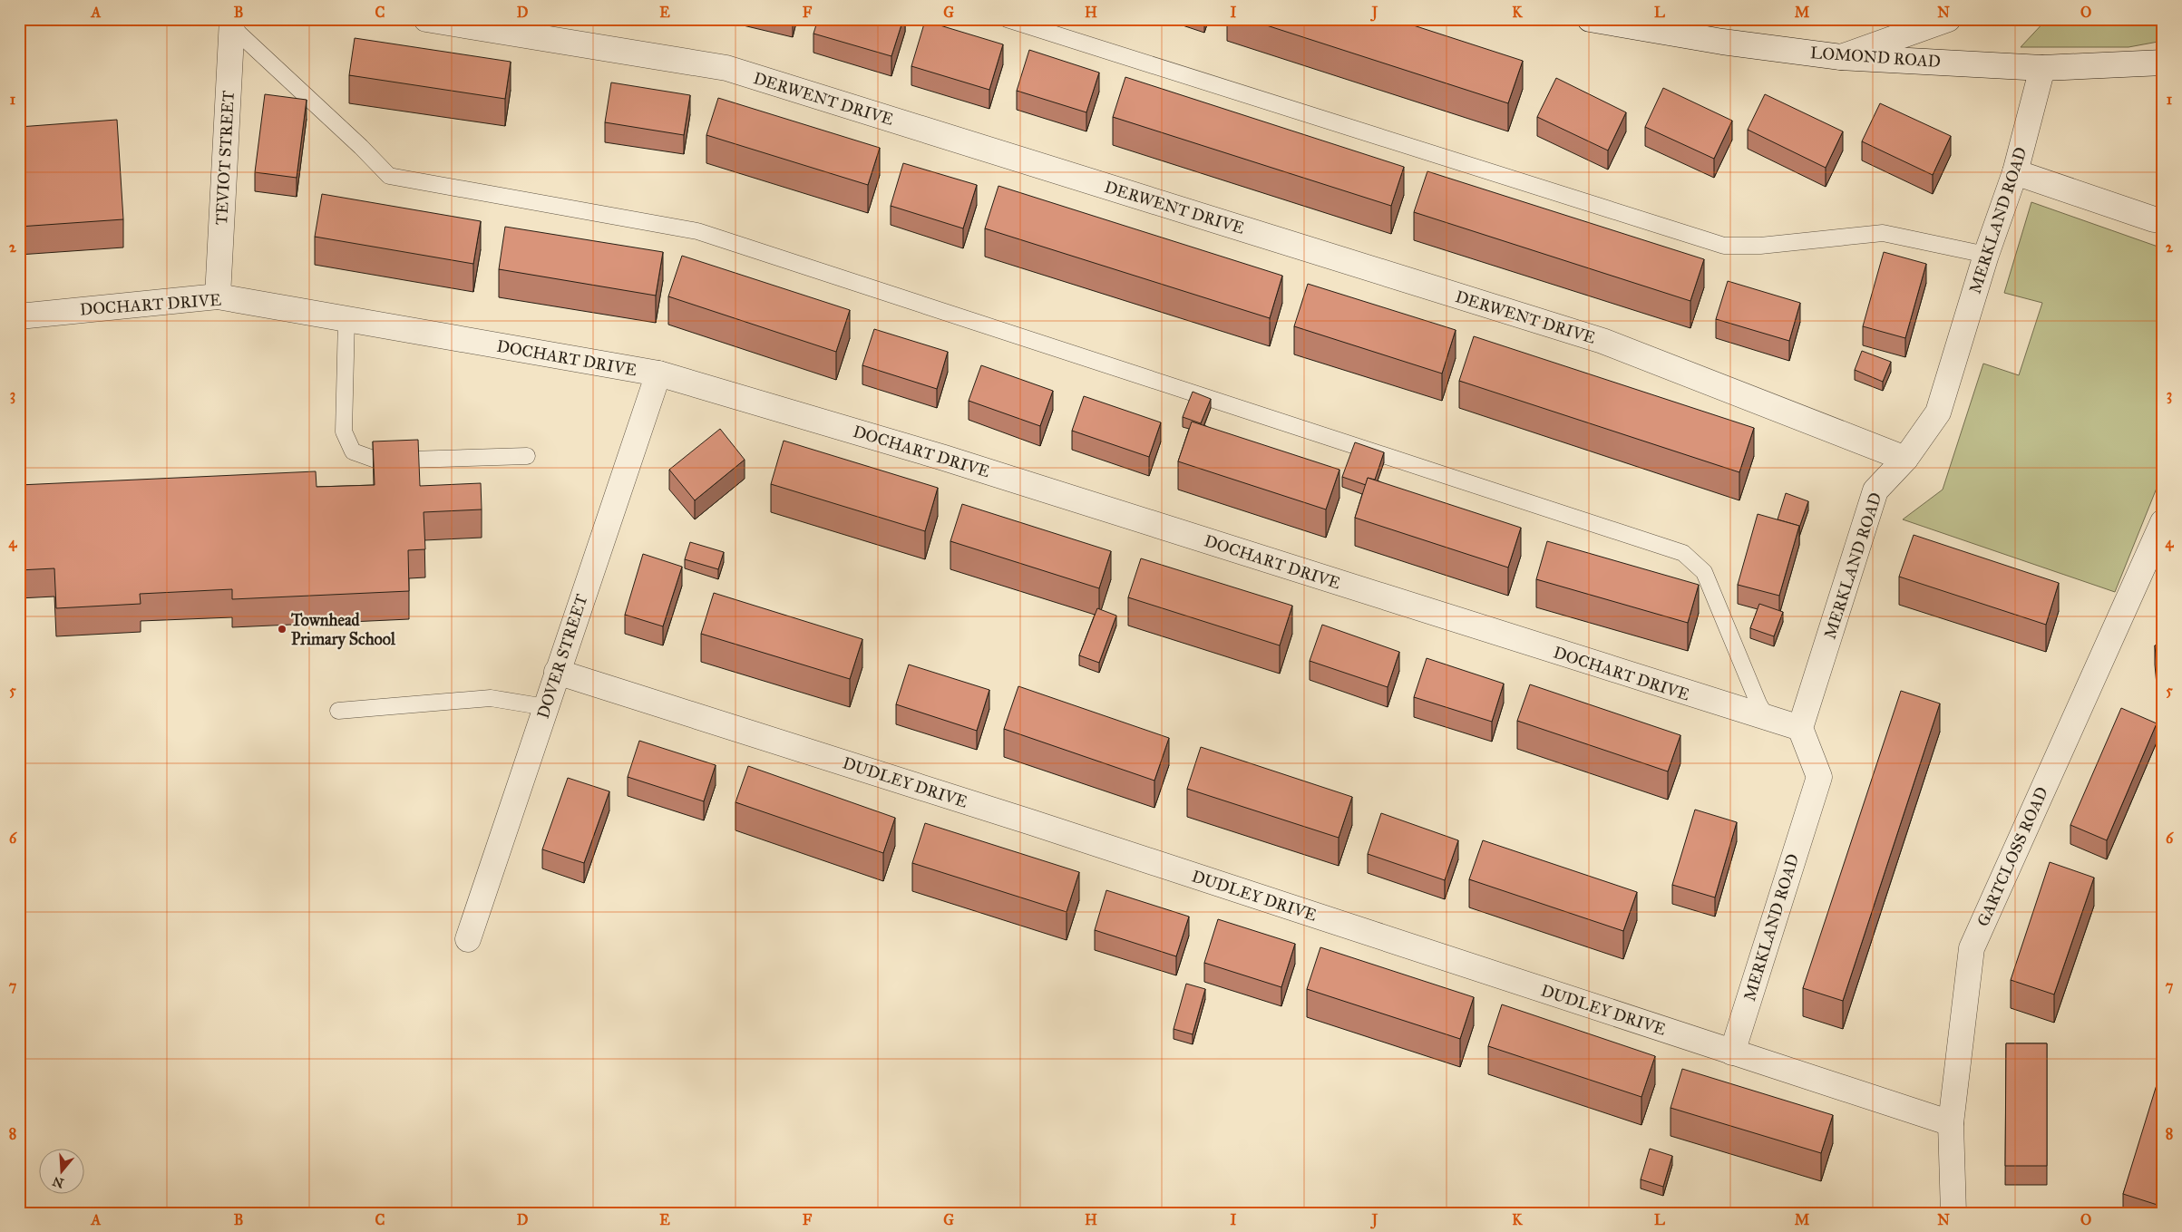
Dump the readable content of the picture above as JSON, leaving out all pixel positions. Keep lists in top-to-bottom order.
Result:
{
  "streets": {
    "street": [
      "LOMOND ROAD",
      "DERWENT DRIVE",
      "TEVIOT STREET",
      "MERKLAND ROAD",
      "DOCHART DRIVE",
      "DOVER STREET",
      "DUDLEY DRIVE",
      "GARTCLOSS ROAD"
    ]
  },
  "crossings": [
    ["LOMOND ROAD", "MERKLAND ROAD"],
    ["DERWENT DRIVE", "MERKLAND ROAD"],
    ["TEVIOT STREET", "DOCHART DRIVE"],
    ["MERKLAND ROAD", "DOCHART DRIVE"],
    ["MERKLAND ROAD", "DUDLEY DRIVE"],
    ["DOCHART DRIVE", "DOVER STREET"],
    ["DOVER STREET", "DUDLEY DRIVE"],
    ["DUDLEY DRIVE", "GARTCLOSS ROAD"]
  ],
  "places": ["Townhead Primary School"],
  "north": "bottom",
  "grid": {
    "columns": [
      "A",
      "B",
      "C",
      "D",
      "E",
      "F",
      "G",
      "H",
      "I",
      "J",
      "K",
      "L",
      "M",
      "N",
      "O"
    ],
    "rows": [
      "1",
      "2",
      "3",
      "4",
      "5",
      "6",
      "7",
      "8"
    ]
  }
}
